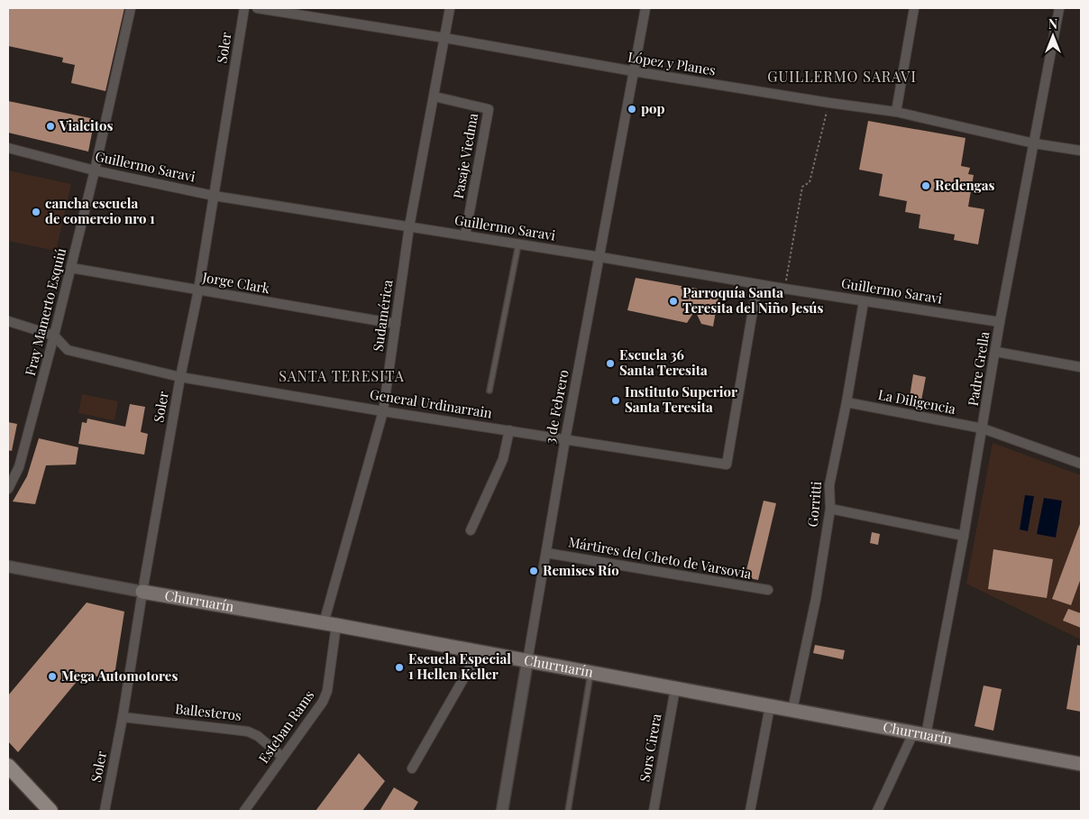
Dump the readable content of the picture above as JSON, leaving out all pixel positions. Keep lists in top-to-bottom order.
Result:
{
  "streets": {
    "main road": ["Churruarín"],
    "street": [
      "Soler",
      "López y Planes",
      "Pasaje Viedma",
      "Guillermo Saravi",
      "Jorge Clark",
      "Fray Mamerto Esquiú",
      "Sudamérica",
      "Padre Grella",
      "La Diligencia",
      "General Urdinarrain",
      "3 de Febrero",
      "Gorritti",
      "Mártires del Cheto de Varsovia",
      "Ballesteros",
      "Esteban Rams",
      "Sors Cirera"
    ]
  },
  "crossings": [
    ["Soler", "Guillermo Saravi"],
    ["Soler", "Jorge Clark"],
    ["Soler", "General Urdinarrain"],
    ["Soler", "Churruarín"],
    ["Soler", "Ballesteros"],
    ["López y Planes", "Sudamérica"],
    ["López y Planes", "Padre Grella"],
    ["López y Planes", "3 de Febrero"],
    ["Pasaje Viedma", "Guillermo Saravi"],
    ["Pasaje Viedma", "Sudamérica"],
    ["Guillermo Saravi", "Fray Mamerto Esquiú"],
    ["Guillermo Saravi", "Sudamérica"],
    ["Guillermo Saravi", "Padre Grella"],
    ["Guillermo Saravi", "General Urdinarrain"],
    ["Guillermo Saravi", "3 de Febrero"],
    ["Guillermo Saravi", "Gorritti"],
    ["Jorge Clark", "Fray Mamerto Esquiú"],
    ["Jorge Clark", "Sudamérica"],
    ["Fray Mamerto Esquiú", "General Urdinarrain"],
    ["Sudamérica", "General Urdinarrain"],
    ["Sudamérica", "Churruarín"],
    ["Sudamérica", "Esteban Rams"],
    ["Padre Grella", "La Diligencia"],
    ["Padre Grella", "Churruarín"],
    ["La Diligencia", "Gorritti"],
    ["General Urdinarrain", "3 de Febrero"],
    ["3 de Febrero", "Mártires del Cheto de Varsovia"],
    ["3 de Febrero", "Churruarín"],
    ["Gorritti", "Churruarín"],
    ["Churruarín", "Esteban Rams"],
    ["Churruarín", "Sors Cirera"],
    ["Ballesteros", "Esteban Rams"]
  ],
  "districts": ["GUILLERMO SARAVI", "SANTA TERESITA"],
  "places": [
    "pop",
    "Vialcitos",
    "Redengas",
    "cancha escuela de comercio nro 1",
    "Parroquía Santa Teresita del Niño Jesús",
    "Escuela 36 Santa Teresita",
    "Instituto Superior Santa Teresita",
    "Remises Río",
    "Escuela Especial 1 Hellen Keller",
    "Mega Automotores"
  ],
  "north": "top"
}
